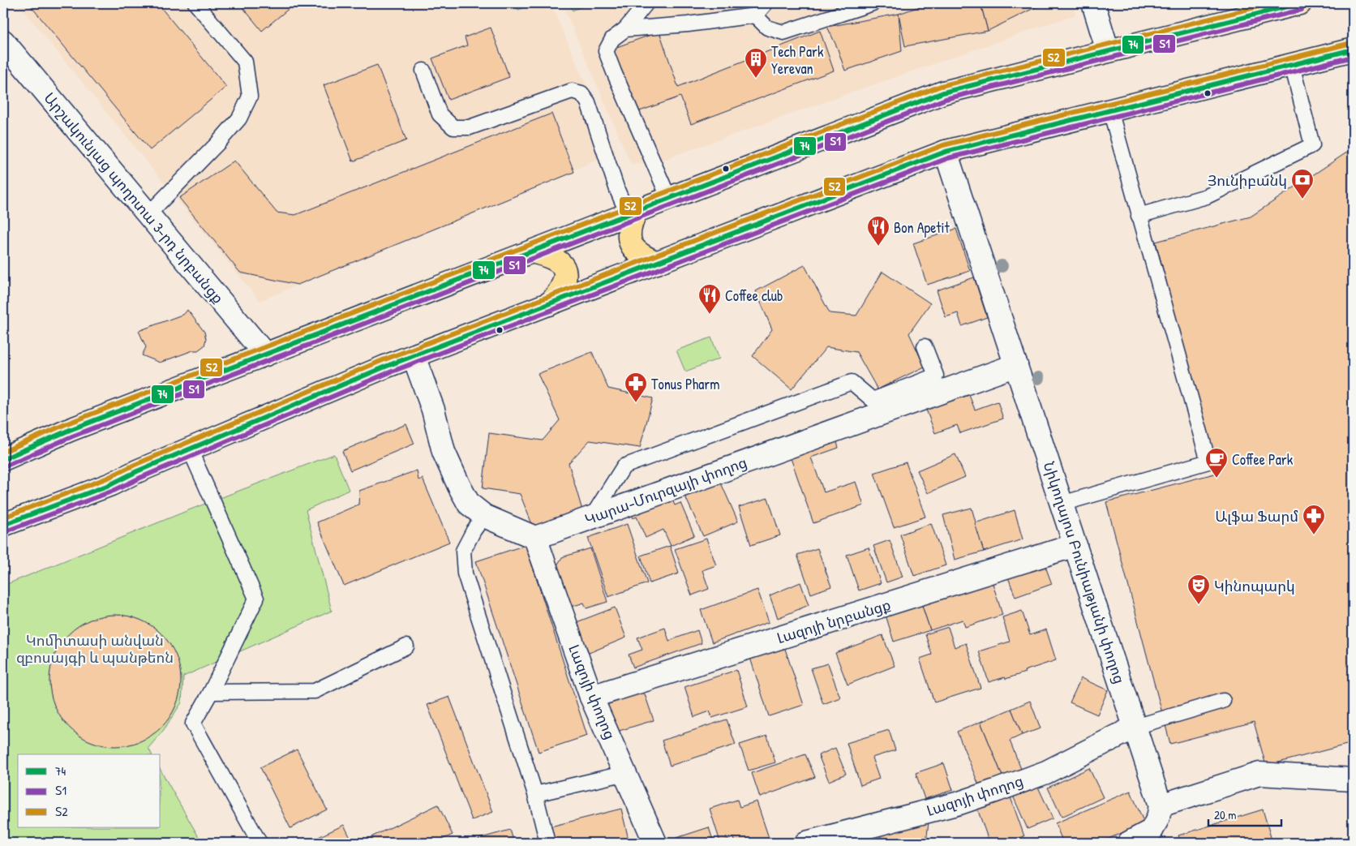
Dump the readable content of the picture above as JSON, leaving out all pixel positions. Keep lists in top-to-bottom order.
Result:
{
  "streets": {
    "street": [
      "Արշակունյաց պողոտա 3-րդ նրբանցք",
      "Կարա-Մուրզայի փողոց",
      "Նիկողայոս Բունիաթյանի փողոց",
      "Լազոյի նրբանցք",
      "Լազոյի փողոց"
    ]
  },
  "crossings": [
    ["Կարա-Մուրզայի փողոց", "Նիկողայոս Բունիաթյանի փողոց"],
    ["Կարա-Մուրզայի փողոց", "Լազոյի փողոց"],
    ["Նիկողայոս Բունիաթյանի փողոց", "Լազոյի նրբանցք"],
    ["Նիկողայոս Բունիաթյանի փողոց", "Լազոյի փողոց"],
    ["Լազոյի նրբանցք", "Լազոյի փողոց"]
  ],
  "parks": ["Կոմիտասի անվան զբոսայգի և պանթեոն"],
  "places": {
    "building": ["Tech Park Yerevan"],
    "bank": ["Յունիբանկ"],
    "restaurant": ["Bon Apetit", "Coffee club"],
    "pharmacy": ["Tonus Pharm", "Ալֆա Ֆարմ"],
    "cafe": ["Coffee Park"],
    "theatre": ["Կինոպարկ"]
  },
  "lines": ["transit line 74", "transit line Տ2", "transit line Տ1"],
  "legend": ["74", "Տ1", "Տ2"],
  "scale_bar": "20 m"
}
